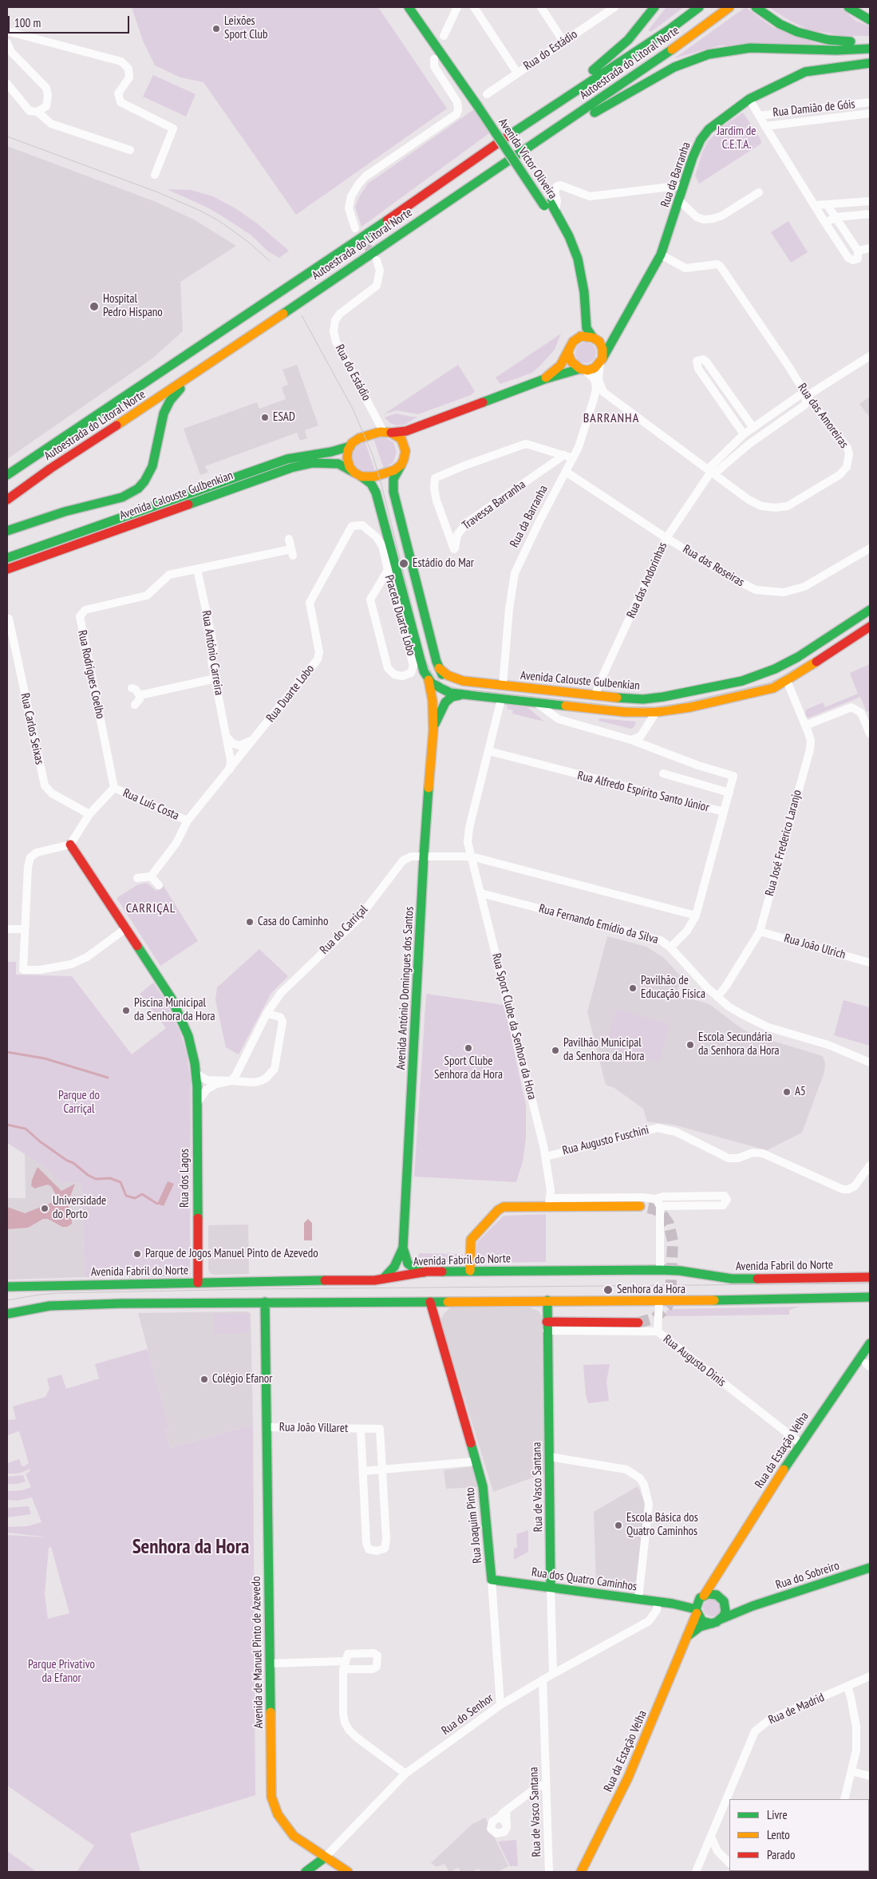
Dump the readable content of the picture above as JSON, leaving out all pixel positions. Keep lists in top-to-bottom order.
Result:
{
  "streets": {
    "main road": [
      "Autoestrada do Litoral Norte",
      "Avenida Victor Oliveira",
      "Rua da Barranha",
      "Avenida Calouste Gulbenkian",
      "Avenida António Domingues dos Santos",
      "Rua dos Lagos",
      "Avenida Fabril do Norte",
      "Rua da Estação Velha",
      "Rua de Vasco Santana",
      "Rua Joaquim Pinto",
      "Rua do Sobreiro",
      "Rua dos Quatro Caminhos",
      "Avenida de Manuel Pinto de Azevedo",
      "Rua do Senhor"
    ],
    "street": [
      "Rua do Estádio",
      "Rua Damião de Góis",
      "Rua das Amoreiras",
      "Travessa Barranha",
      "Rua das Roseiras",
      "Rua das Andorinhas",
      "Praceta Duarte Lobo",
      "Rua António Carreira",
      "Rua Rodrigues Coelho",
      "Rua Duarte Lobo",
      "Rua Carlos Seixas",
      "Rua Alfredo Espírito Santo Júnior",
      "Rua Luís Costa",
      "Rua José Frederico Laranjo",
      "Rua Fernando Emídio da Silva",
      "Rua do Carriçal",
      "Rua João Ulrich",
      "Rua Sport Clube da Senhora da Hora",
      "Rua Augusto Fuschini",
      "Rua Augusto Dinis",
      "Rua João Villaret",
      "Rua de Madrid"
    ]
  },
  "crossings": [
    ["Rua do Estádio", "Avenida Victor Oliveira"],
    ["Rua do Estádio", "Avenida Calouste Gulbenkian"],
    ["Avenida Victor Oliveira", "Rua da Barranha"],
    ["Rua da Barranha", "Rua das Amoreiras"],
    ["Rua da Barranha", "Avenida Calouste Gulbenkian"],
    ["Rua da Barranha", "Rua das Roseiras"],
    ["Rua das Amoreiras", "Rua das Andorinhas"],
    ["Avenida Calouste Gulbenkian", "Rua das Andorinhas"],
    ["Avenida Calouste Gulbenkian", "Avenida António Domingues dos Santos"],
    ["Rua das Roseiras", "Rua das Andorinhas"],
    ["Praceta Duarte Lobo", "Rua Duarte Lobo"],
    ["Rua António Carreira", "Rua Rodrigues Coelho"],
    ["Rua António Carreira", "Rua Duarte Lobo"],
    ["Rua Rodrigues Coelho", "Rua Luís Costa"],
    ["Rua Duarte Lobo", "Rua Luís Costa"],
    ["Rua Alfredo Espírito Santo Júnior", "Rua Fernando Emídio da Silva"],
    ["Rua José Frederico Laranjo", "Rua Fernando Emídio da Silva"],
    ["Rua José Frederico Laranjo", "Rua João Ulrich"],
    ["Rua Fernando Emídio da Silva", "Rua Sport Clube da Senhora da Hora"],
    ["Rua do Carriçal", "Avenida António Domingues dos Santos"],
    ["Rua Sport Clube da Senhora da Hora", "Rua Augusto Fuschini"],
    ["Rua dos Lagos", "Avenida Fabril do Norte"],
    ["Rua Augusto Dinis", "Rua da Estação Velha"],
    ["Rua Augusto Dinis", "Rua de Vasco Santana"],
    ["Rua João Villaret", "Avenida de Manuel Pinto de Azevedo"],
    ["Rua da Estação Velha", "Rua do Sobreiro"],
    ["Rua da Estação Velha", "Rua dos Quatro Caminhos"],
    ["Rua de Vasco Santana", "Rua dos Quatro Caminhos"],
    ["Rua de Vasco Santana", "Rua do Senhor"],
    ["Rua Joaquim Pinto", "Rua dos Quatro Caminhos"],
    ["Rua Joaquim Pinto", "Rua do Senhor"],
    ["Rua do Sobreiro", "Rua dos Quatro Caminhos"],
    ["Rua dos Quatro Caminhos", "Rua do Senhor"],
    ["Avenida de Manuel Pinto de Azevedo", "Rua do Senhor"]
  ],
  "districts": ["BARRANHA", "CARRIÇAL", "Senhora da Hora"],
  "parks": ["Jardim de C.E.T.A.", "Parque do Carriçal", "Parque Privativo da Efanor"],
  "places": [
    "Leixões Sport Club",
    "Hospital Pedro Hispano",
    "ESAD",
    "Estádio do Mar",
    "Casa do Caminho",
    "Pavilhão de Educação Física",
    "Piscina Municipal da Senhora da Hora",
    "Escola Secundária da Senhora da Hora",
    "Sport Clube Senhora da Hora",
    "Pavilhão Municipal da Senhora da Hora",
    "A5",
    "Universidade do Porto",
    "Parque de Jogos Manuel Pinto de Azevedo",
    "Senhora da Hora",
    "Colégio Efanor",
    "Escola Básica dos Quatro Caminhos"
  ],
  "legend": ["Livre", "Lento", "Parado"],
  "scale_bar": "100 m"
}
